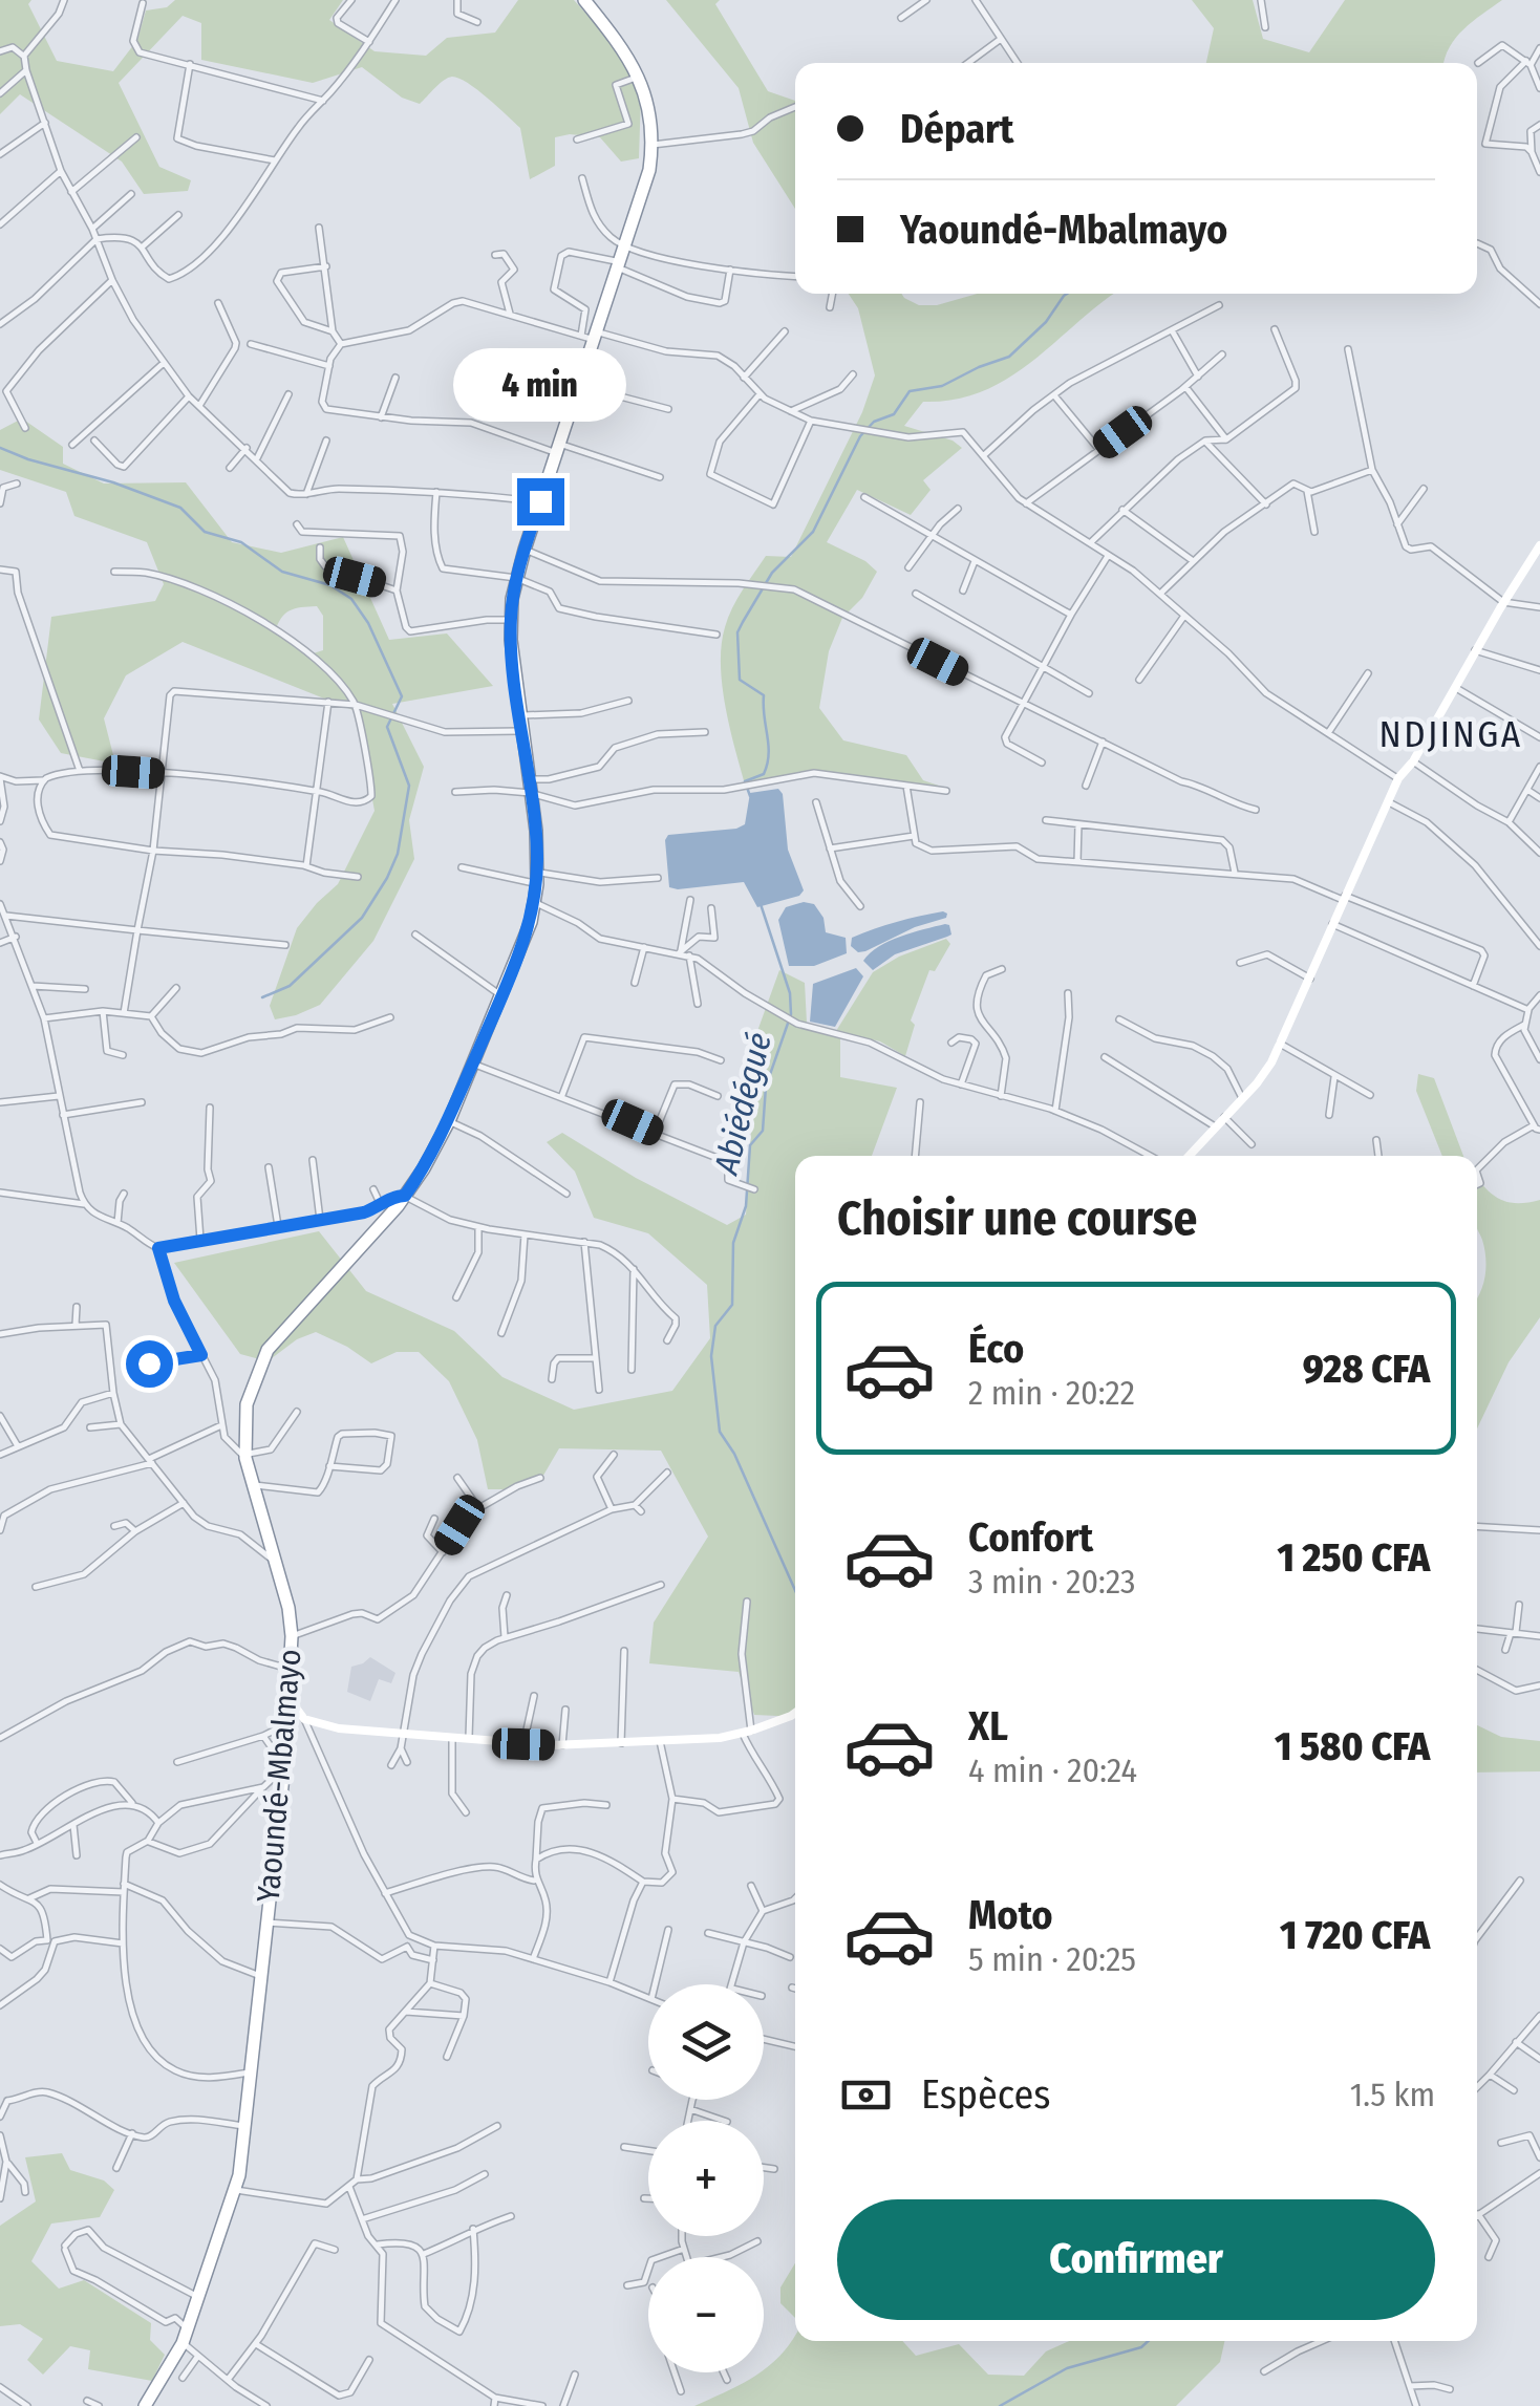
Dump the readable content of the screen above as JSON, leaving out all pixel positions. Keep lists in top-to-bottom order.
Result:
{
  "streets": {
    "highway": ["Yaoundé-Mbalmayo"]
  },
  "districts": ["NDJINGA"],
  "water": ["Abiédégué"],
  "page": {
    "banner": ["Départ", "Yaoundé-Mbalmayo"],
    "bubble": "4 min",
    "heading": "Choisir une course",
    "list": [
      {
        "name": "Éco",
        "note": "2 min · 20:22",
        "value": "928 CFA"
      },
      {
        "name": "Confort",
        "note": "3 min · 20:23",
        "value": "1 250 CFA"
      },
      {
        "name": "XL",
        "note": "4 min · 20:24",
        "value": "1 580 CFA"
      },
      {
        "name": "Moto",
        "note": "5 min · 20:25",
        "value": "1 720 CFA"
      }
    ],
    "map_buttons": ["+", "−"],
    "pay": ["Espèces", "1.5 km"],
    "buttons": "Confirmer"
  }
}
